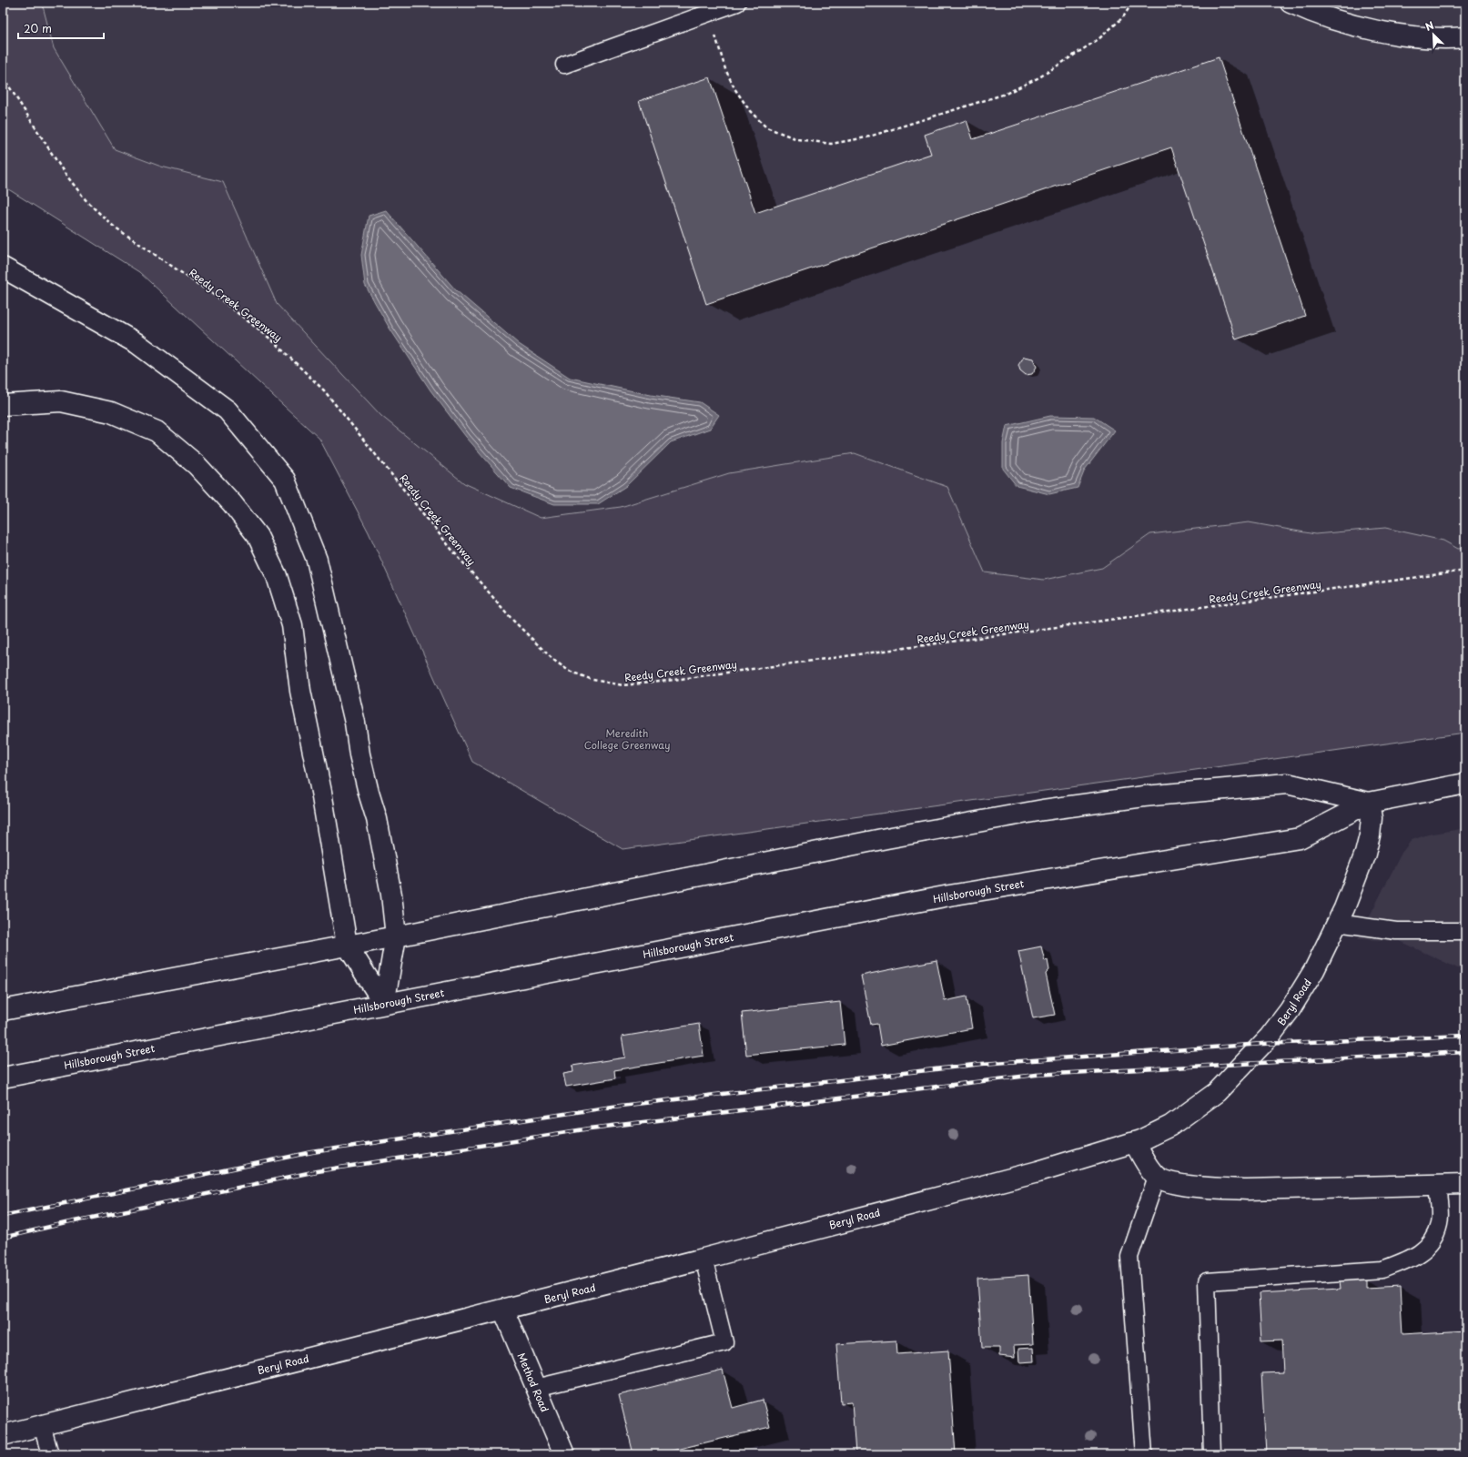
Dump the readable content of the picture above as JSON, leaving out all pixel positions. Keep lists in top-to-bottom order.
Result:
{
  "streets": {
    "main road": ["Hillsborough Street", "Beryl Road", "Method Road"],
    "path": ["Reedy Creek Greenway"]
  },
  "crossings": [
    ["Hillsborough Street", "Beryl Road"],
    ["Beryl Road", "Method Road"]
  ],
  "parks": ["Meredith College Greenway"],
  "scale_bar": "20 m",
  "north": "top left"
}
